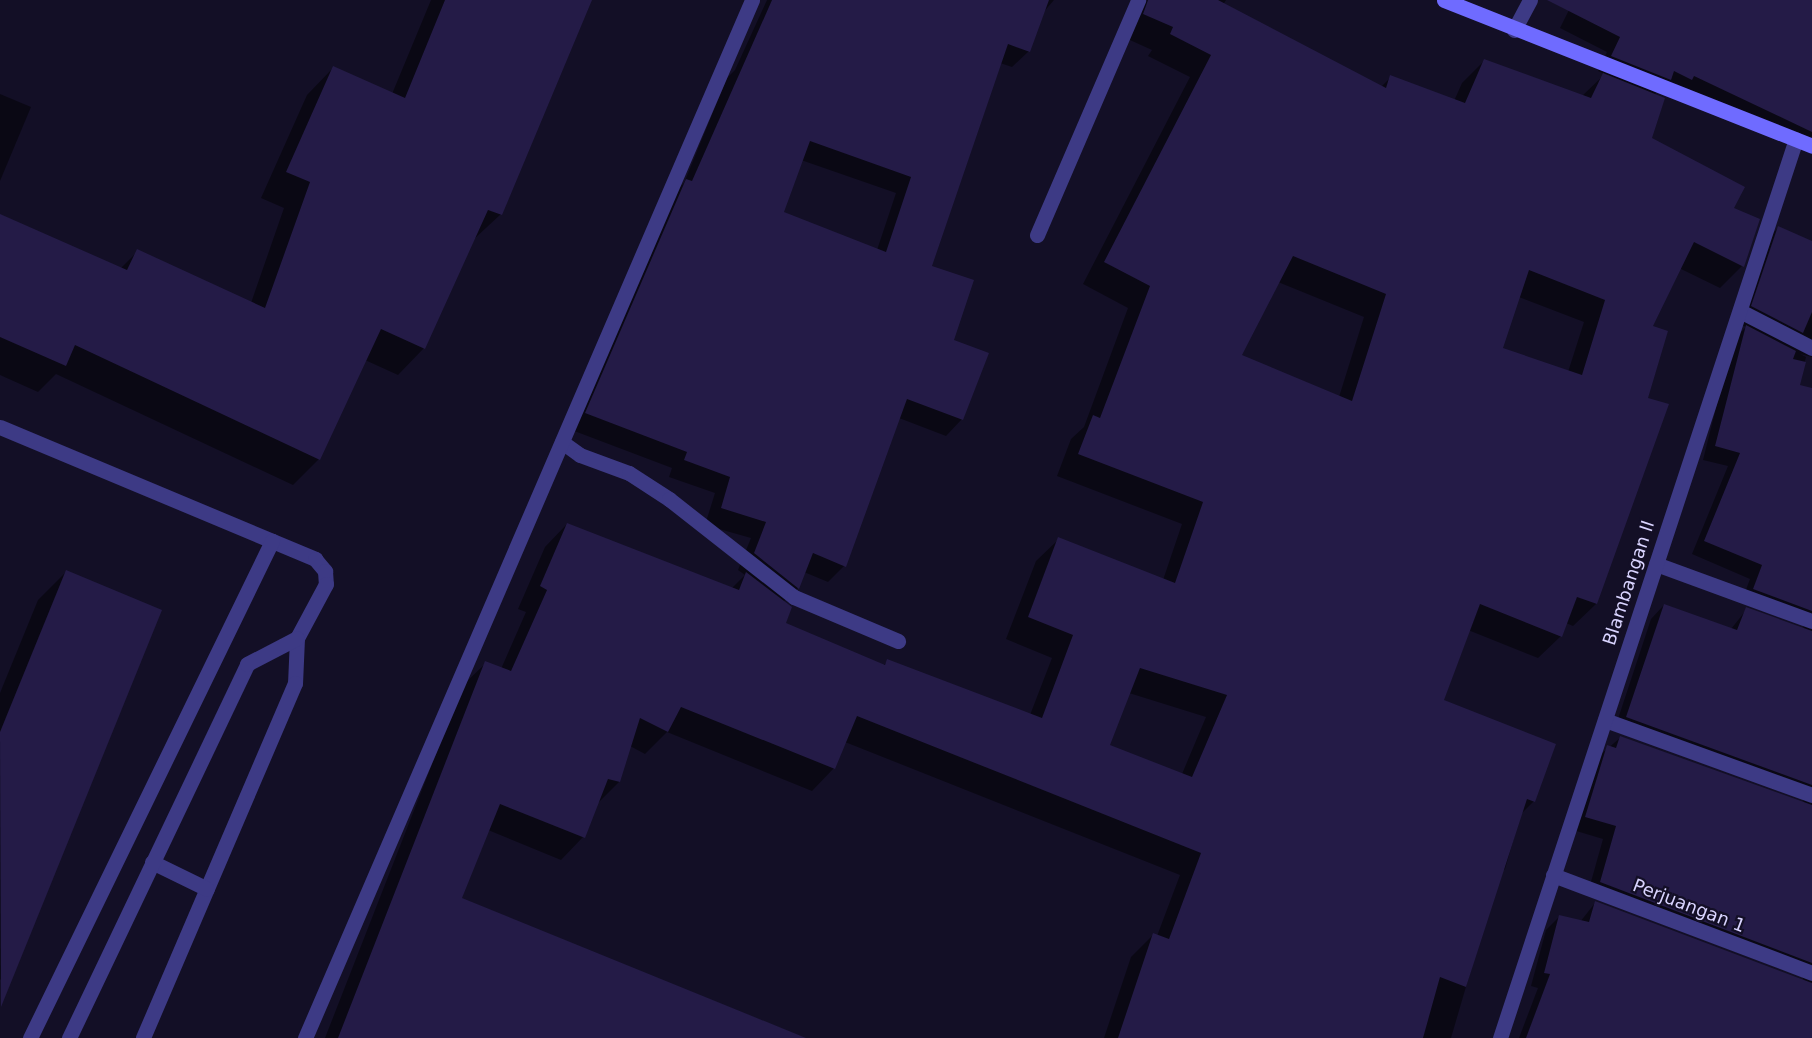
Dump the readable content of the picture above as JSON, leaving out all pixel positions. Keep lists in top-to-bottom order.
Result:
{
  "streets": {
    "street": ["Blambangan II", "Perjuangan 1"]
  },
  "crossings": [
    ["Blambangan II", "Perjuangan 1"]
  ]
}
